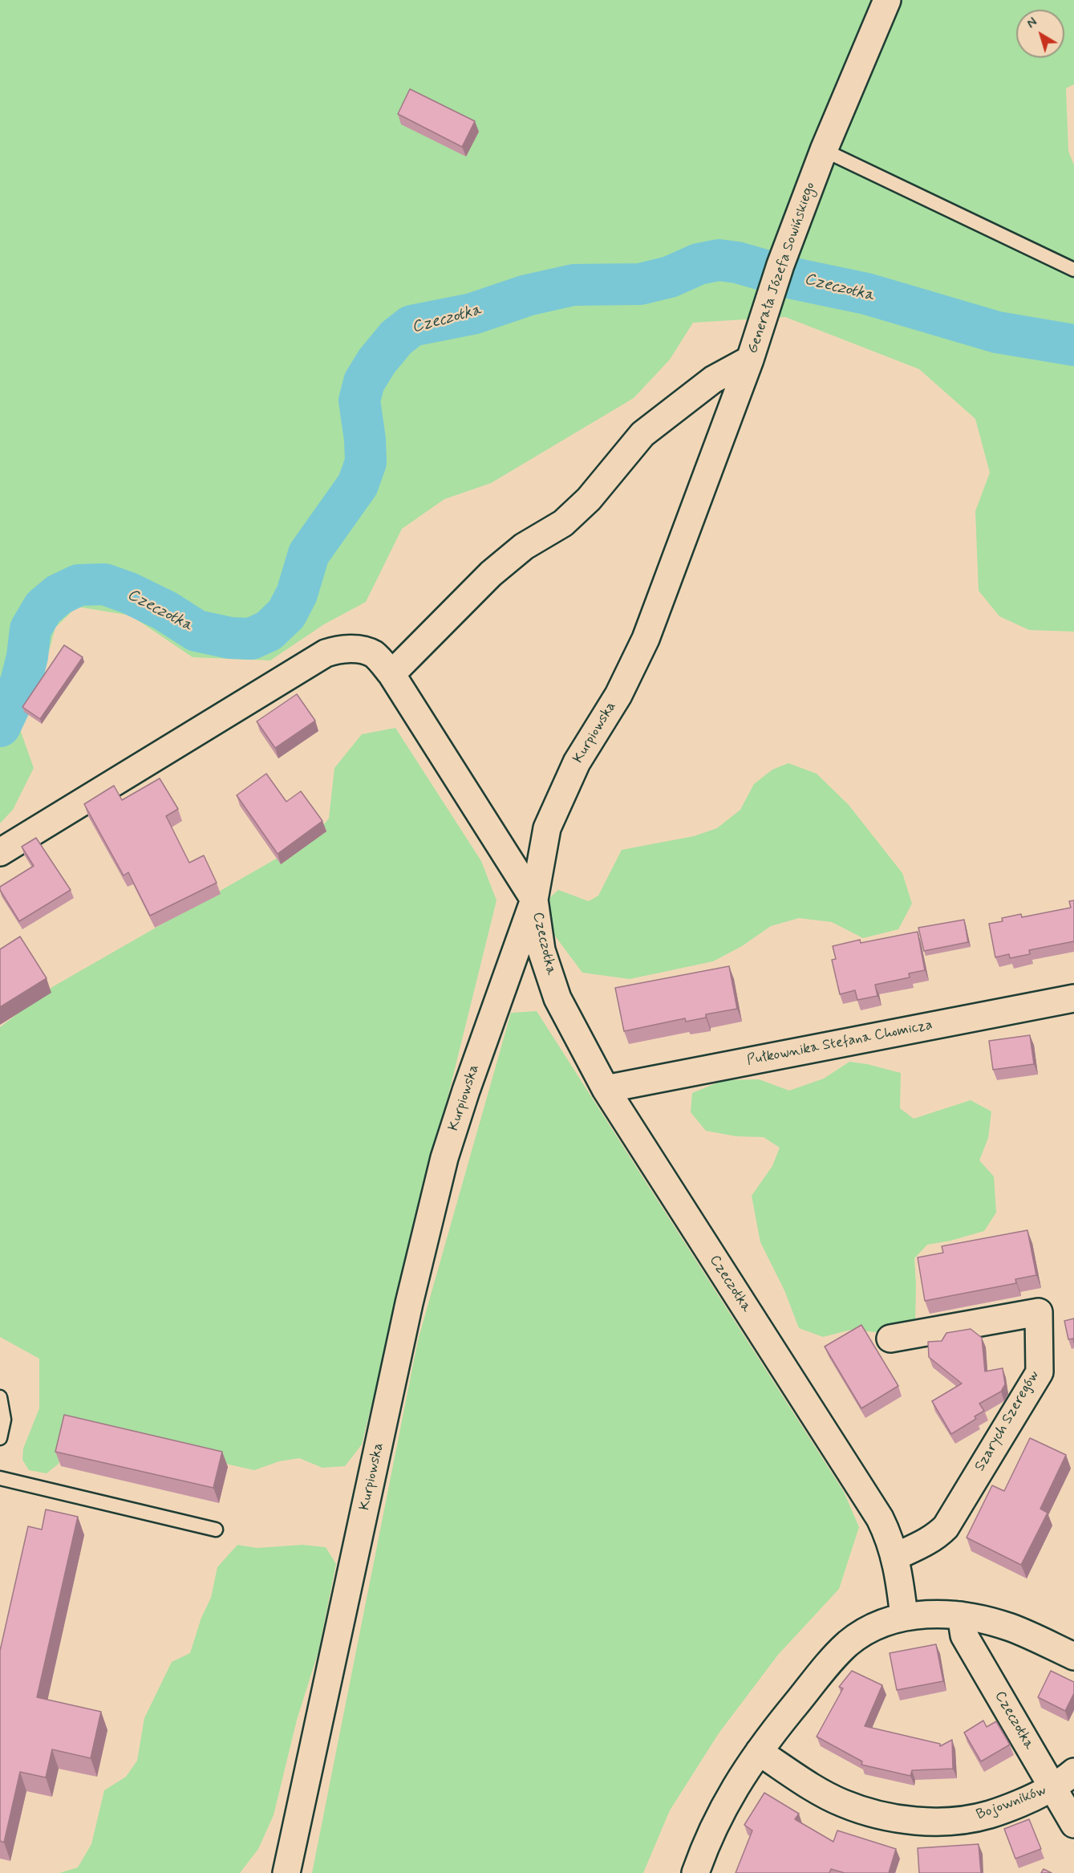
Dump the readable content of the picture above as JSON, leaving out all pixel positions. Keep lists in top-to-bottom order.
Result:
{
  "streets": {
    "street": [
      "Generała Józefa Sowińskiego",
      "Kurpiowska",
      "Czeczotka",
      "Pułkownika Stefana Chomicza",
      "Szarych Szeregów",
      "Bojowników"
    ]
  },
  "crossings": [
    ["Generała Józefa Sowińskiego", "Kurpiowska"],
    ["Generała Józefa Sowińskiego", "Czeczotka"],
    ["Kurpiowska", "Czeczotka"],
    ["Czeczotka", "Pułkownika Stefana Chomicza"],
    ["Czeczotka", "Szarych Szeregów"],
    ["Czeczotka", "Bojowników"]
  ],
  "water": ["Czeczotka"],
  "north": "top left"
}
